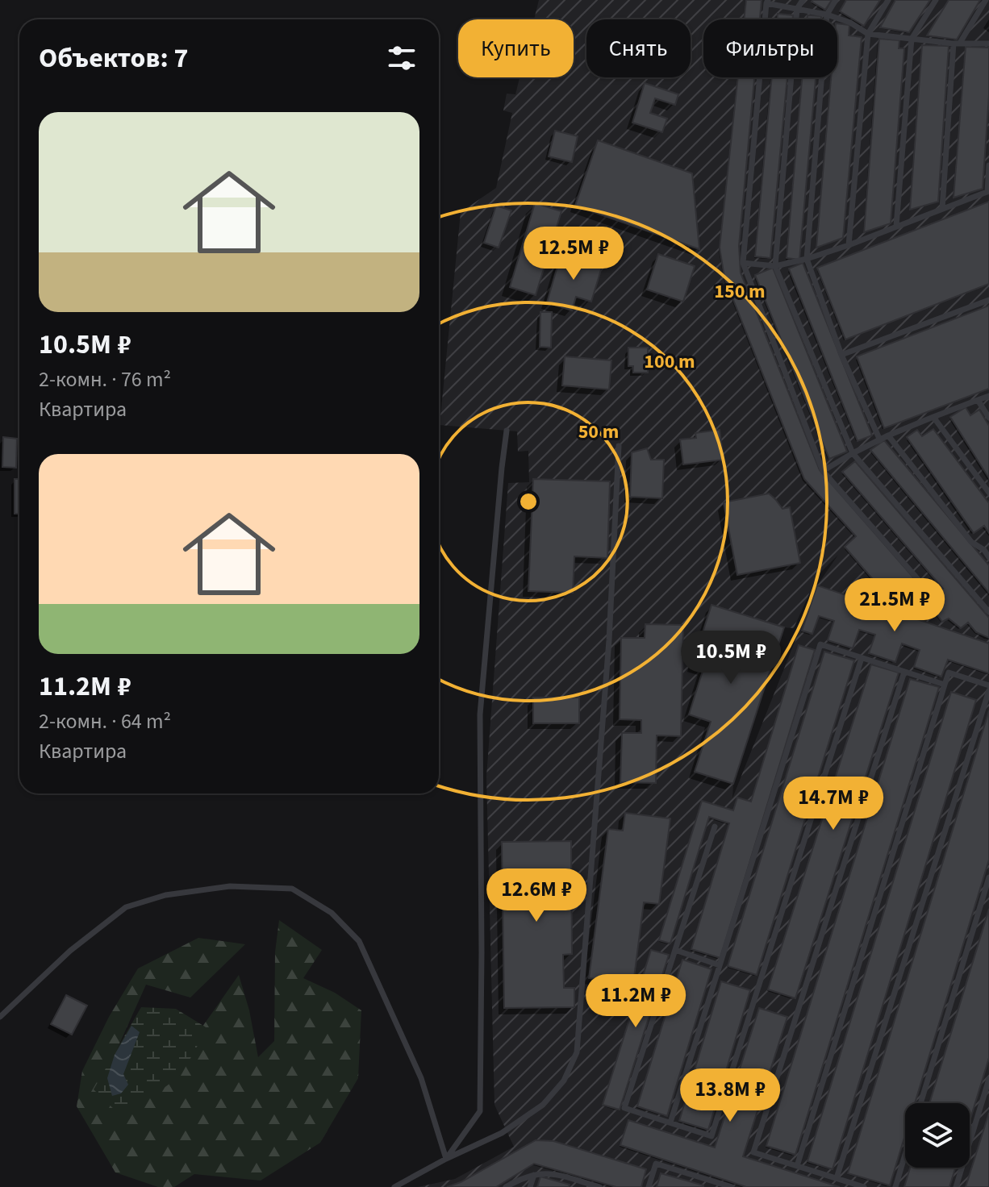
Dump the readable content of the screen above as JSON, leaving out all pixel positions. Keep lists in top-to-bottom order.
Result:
{
  "page": {
    "chip": ["Купить", "Снять", "Фильтры"],
    "heading": "Объектов: 7",
    "list": [
      {
        "name": "10.5M ₽",
        "note": "2-комн. · 76 m² · Квартира"
      },
      {
        "name": "11.2M ₽",
        "note": "2-комн. · 64 m² · Квартира"
      }
    ],
    "price": [
      "12.5M ₽",
      "21.5M ₽",
      "10.5M ₽",
      "14.7M ₽",
      "12.6M ₽",
      "11.2M ₽",
      "13.8M ₽"
    ]
  },
  "rings": ["150 m", "100 m", "50 m"]
}
